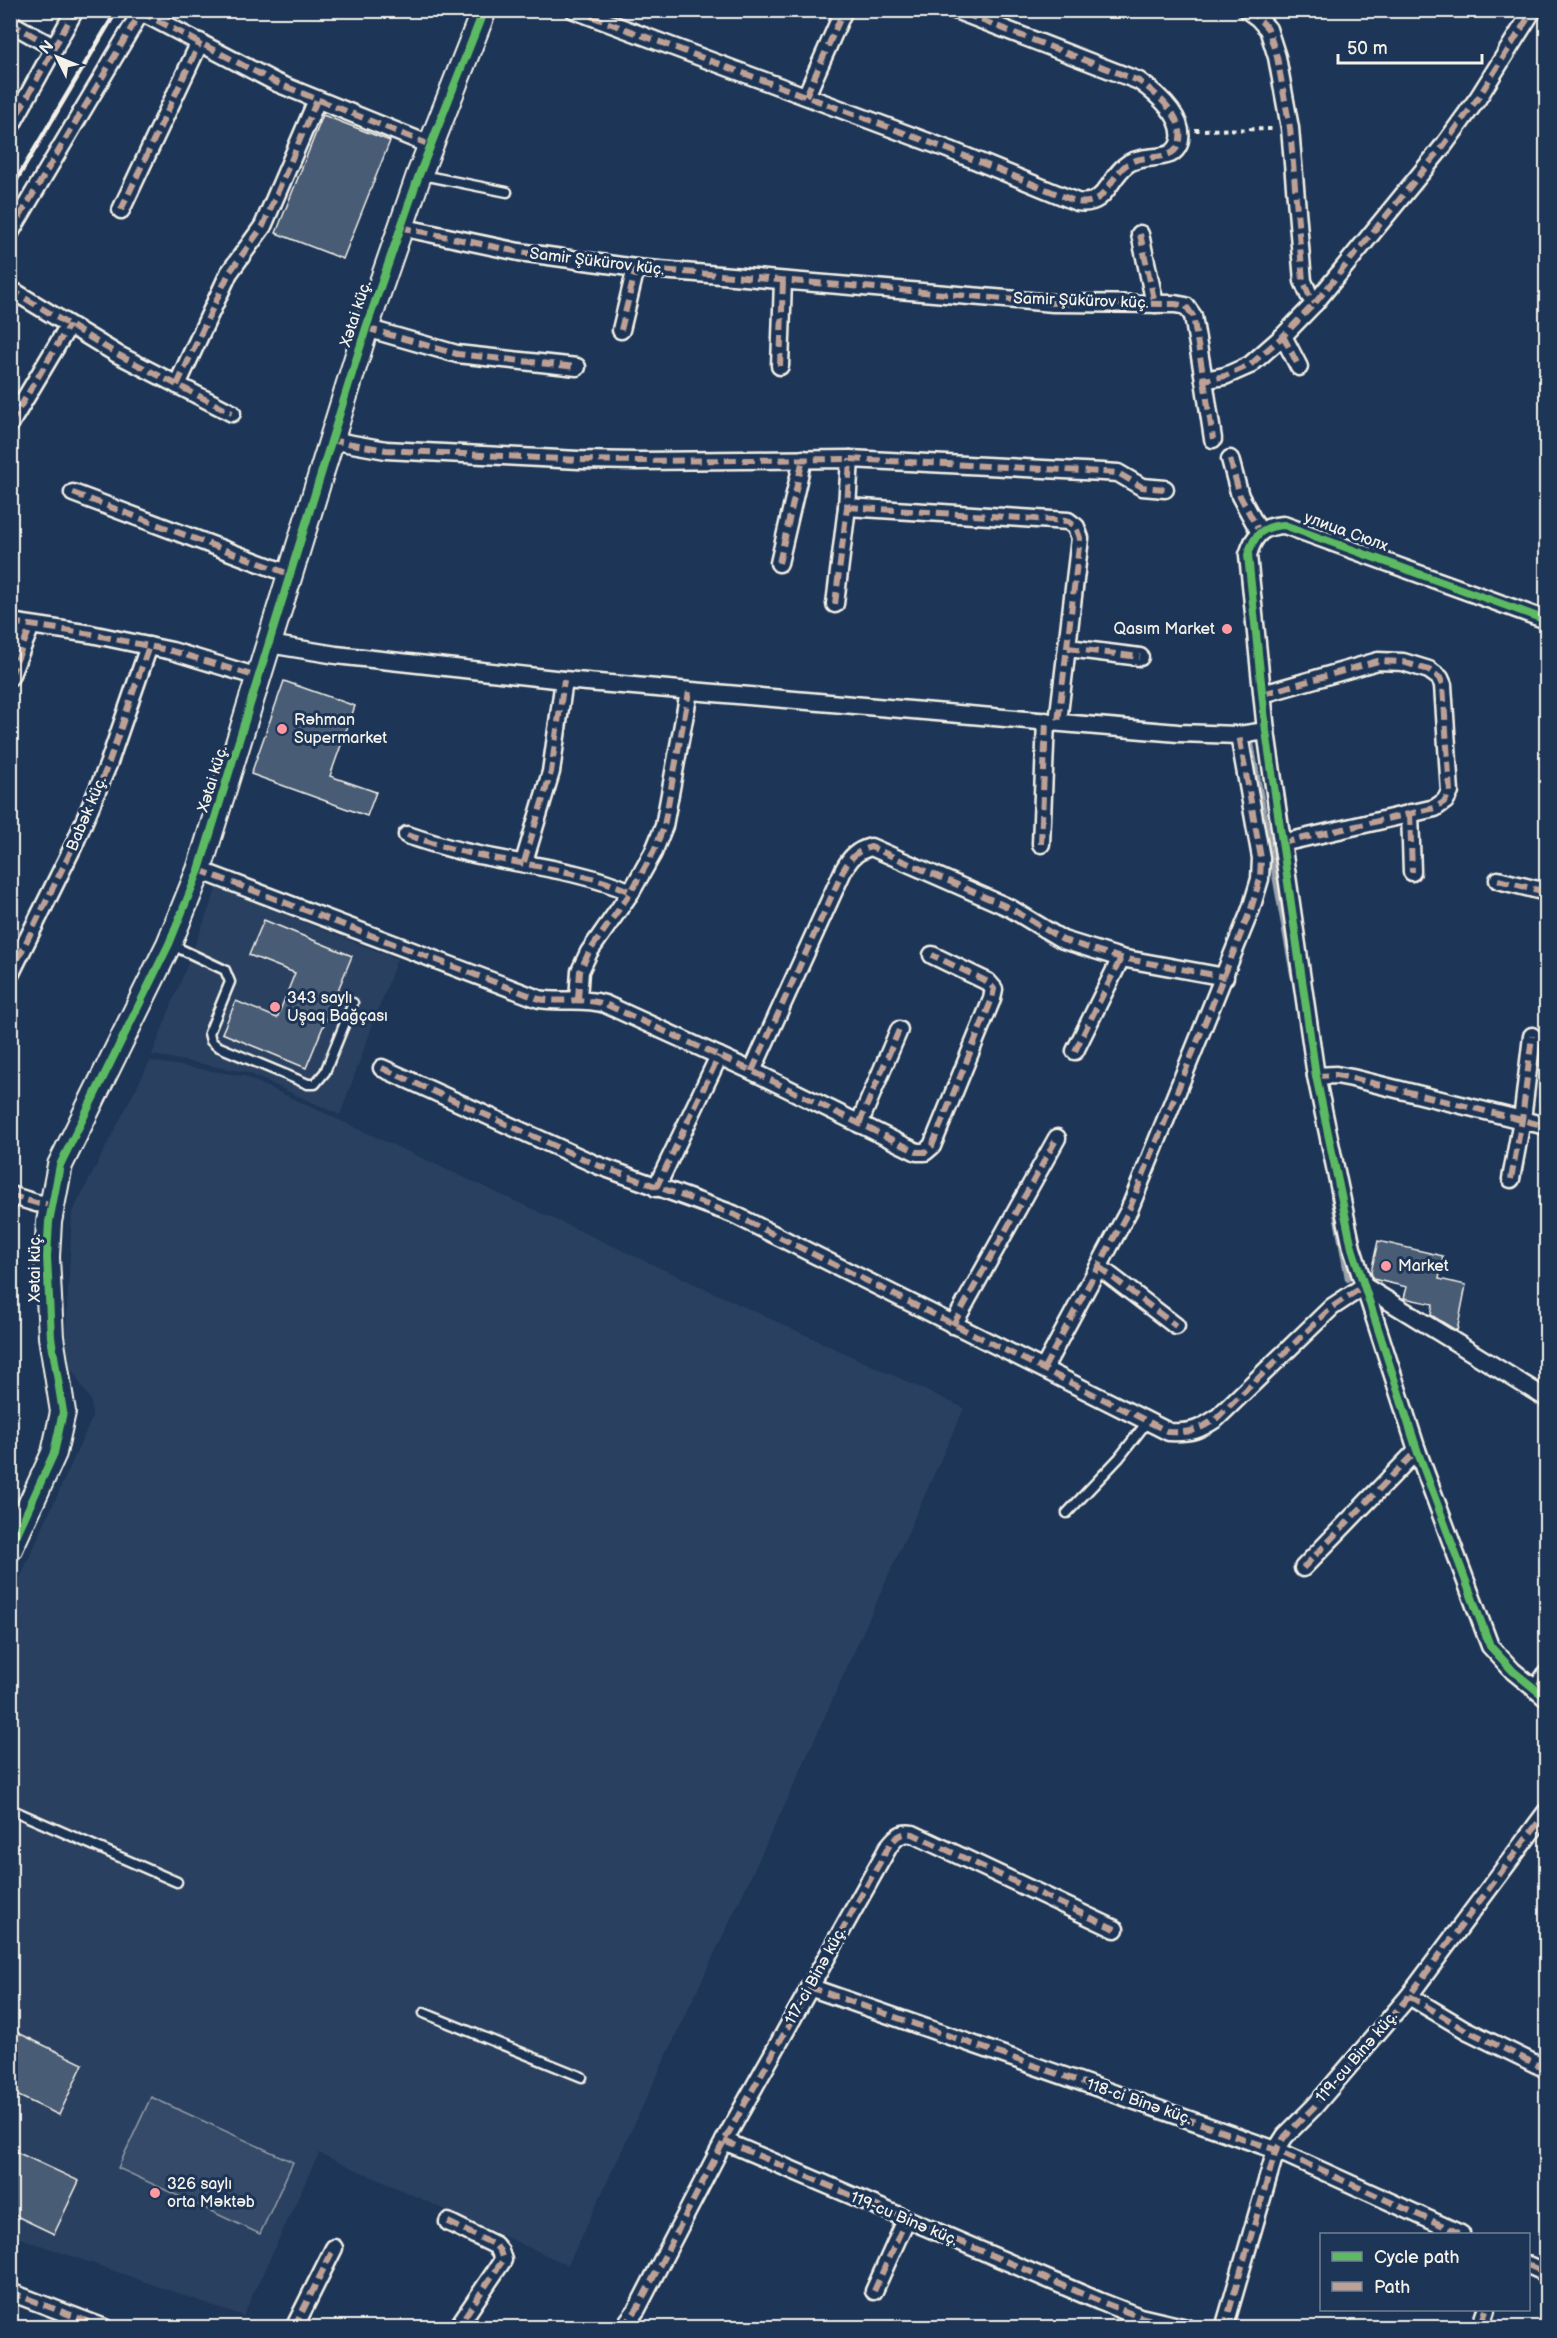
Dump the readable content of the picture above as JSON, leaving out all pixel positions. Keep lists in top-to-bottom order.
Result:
{
  "streets": {
    "street": [
      "Samir Şükürov küç.",
      "Xətai küç.",
      "улица Сюлх",
      "Babək küç.",
      "117-ci Binə küç.",
      "119-cu Binə küç.",
      "118-ci Binə küç."
    ]
  },
  "crossings": [
    ["Samir Şükürov küç.", "Xətai küç."],
    ["117-ci Binə küç.", "119-cu Binə küç."],
    ["117-ci Binə küç.", "118-ci Binə küç."],
    ["119-cu Binə küç.", "118-ci Binə küç."]
  ],
  "places": [
    "Qasım Market",
    "Rəhman Supermarket",
    "343 saylı Uşaq Bağçası",
    "Market",
    "326 saylı orta Məktəb"
  ],
  "legend": ["Cycle path", "Path"],
  "scale_bar": "50 m",
  "north": "top left"
}
